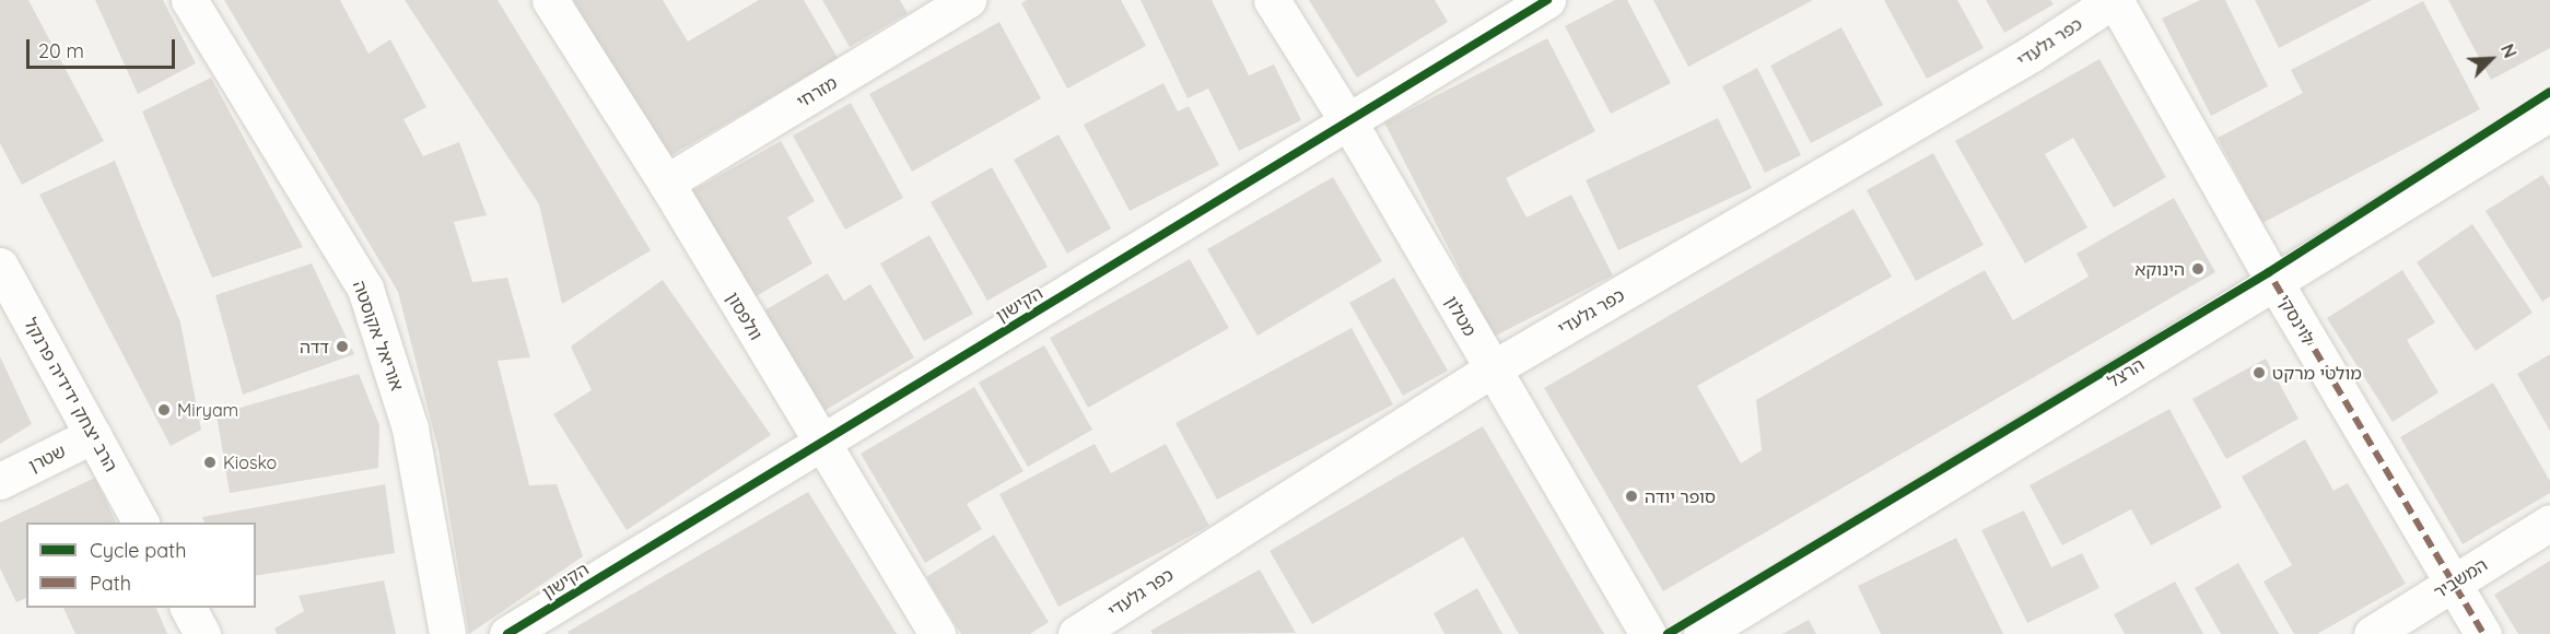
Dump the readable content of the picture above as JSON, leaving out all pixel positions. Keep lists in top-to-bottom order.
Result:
{
  "streets": {
    "street": [
      "כפר גלעדי",
      "מזרחי",
      "הקישון",
      "וולפסון",
      "מטלון",
      "לוינסקי",
      "אוריאל אקוסטה",
      "הרצל",
      "הרב יצחק ידידיה פרנקל",
      "שטרן",
      "המשביר"
    ]
  },
  "crossings": [
    ["כפר גלעדי", "מטלון"],
    ["כפר גלעדי", "לוינסקי"],
    ["מזרחי", "וולפסון"],
    ["הקישון", "וולפסון"],
    ["הקישון", "מטלון"],
    ["לוינסקי", "הרצל"],
    ["לוינסקי", "המשביר"],
    ["הרב יצחק ידידיה פרנקל", "שטרן"]
  ],
  "places": [
    "הינוקא",
    "דדה",
    "מולטי מרקט",
    "Miryam",
    "Kiosko",
    "סופר יודה"
  ],
  "legend": ["Cycle path", "Path"],
  "scale_bar": "20 m",
  "north": "top right"
}
